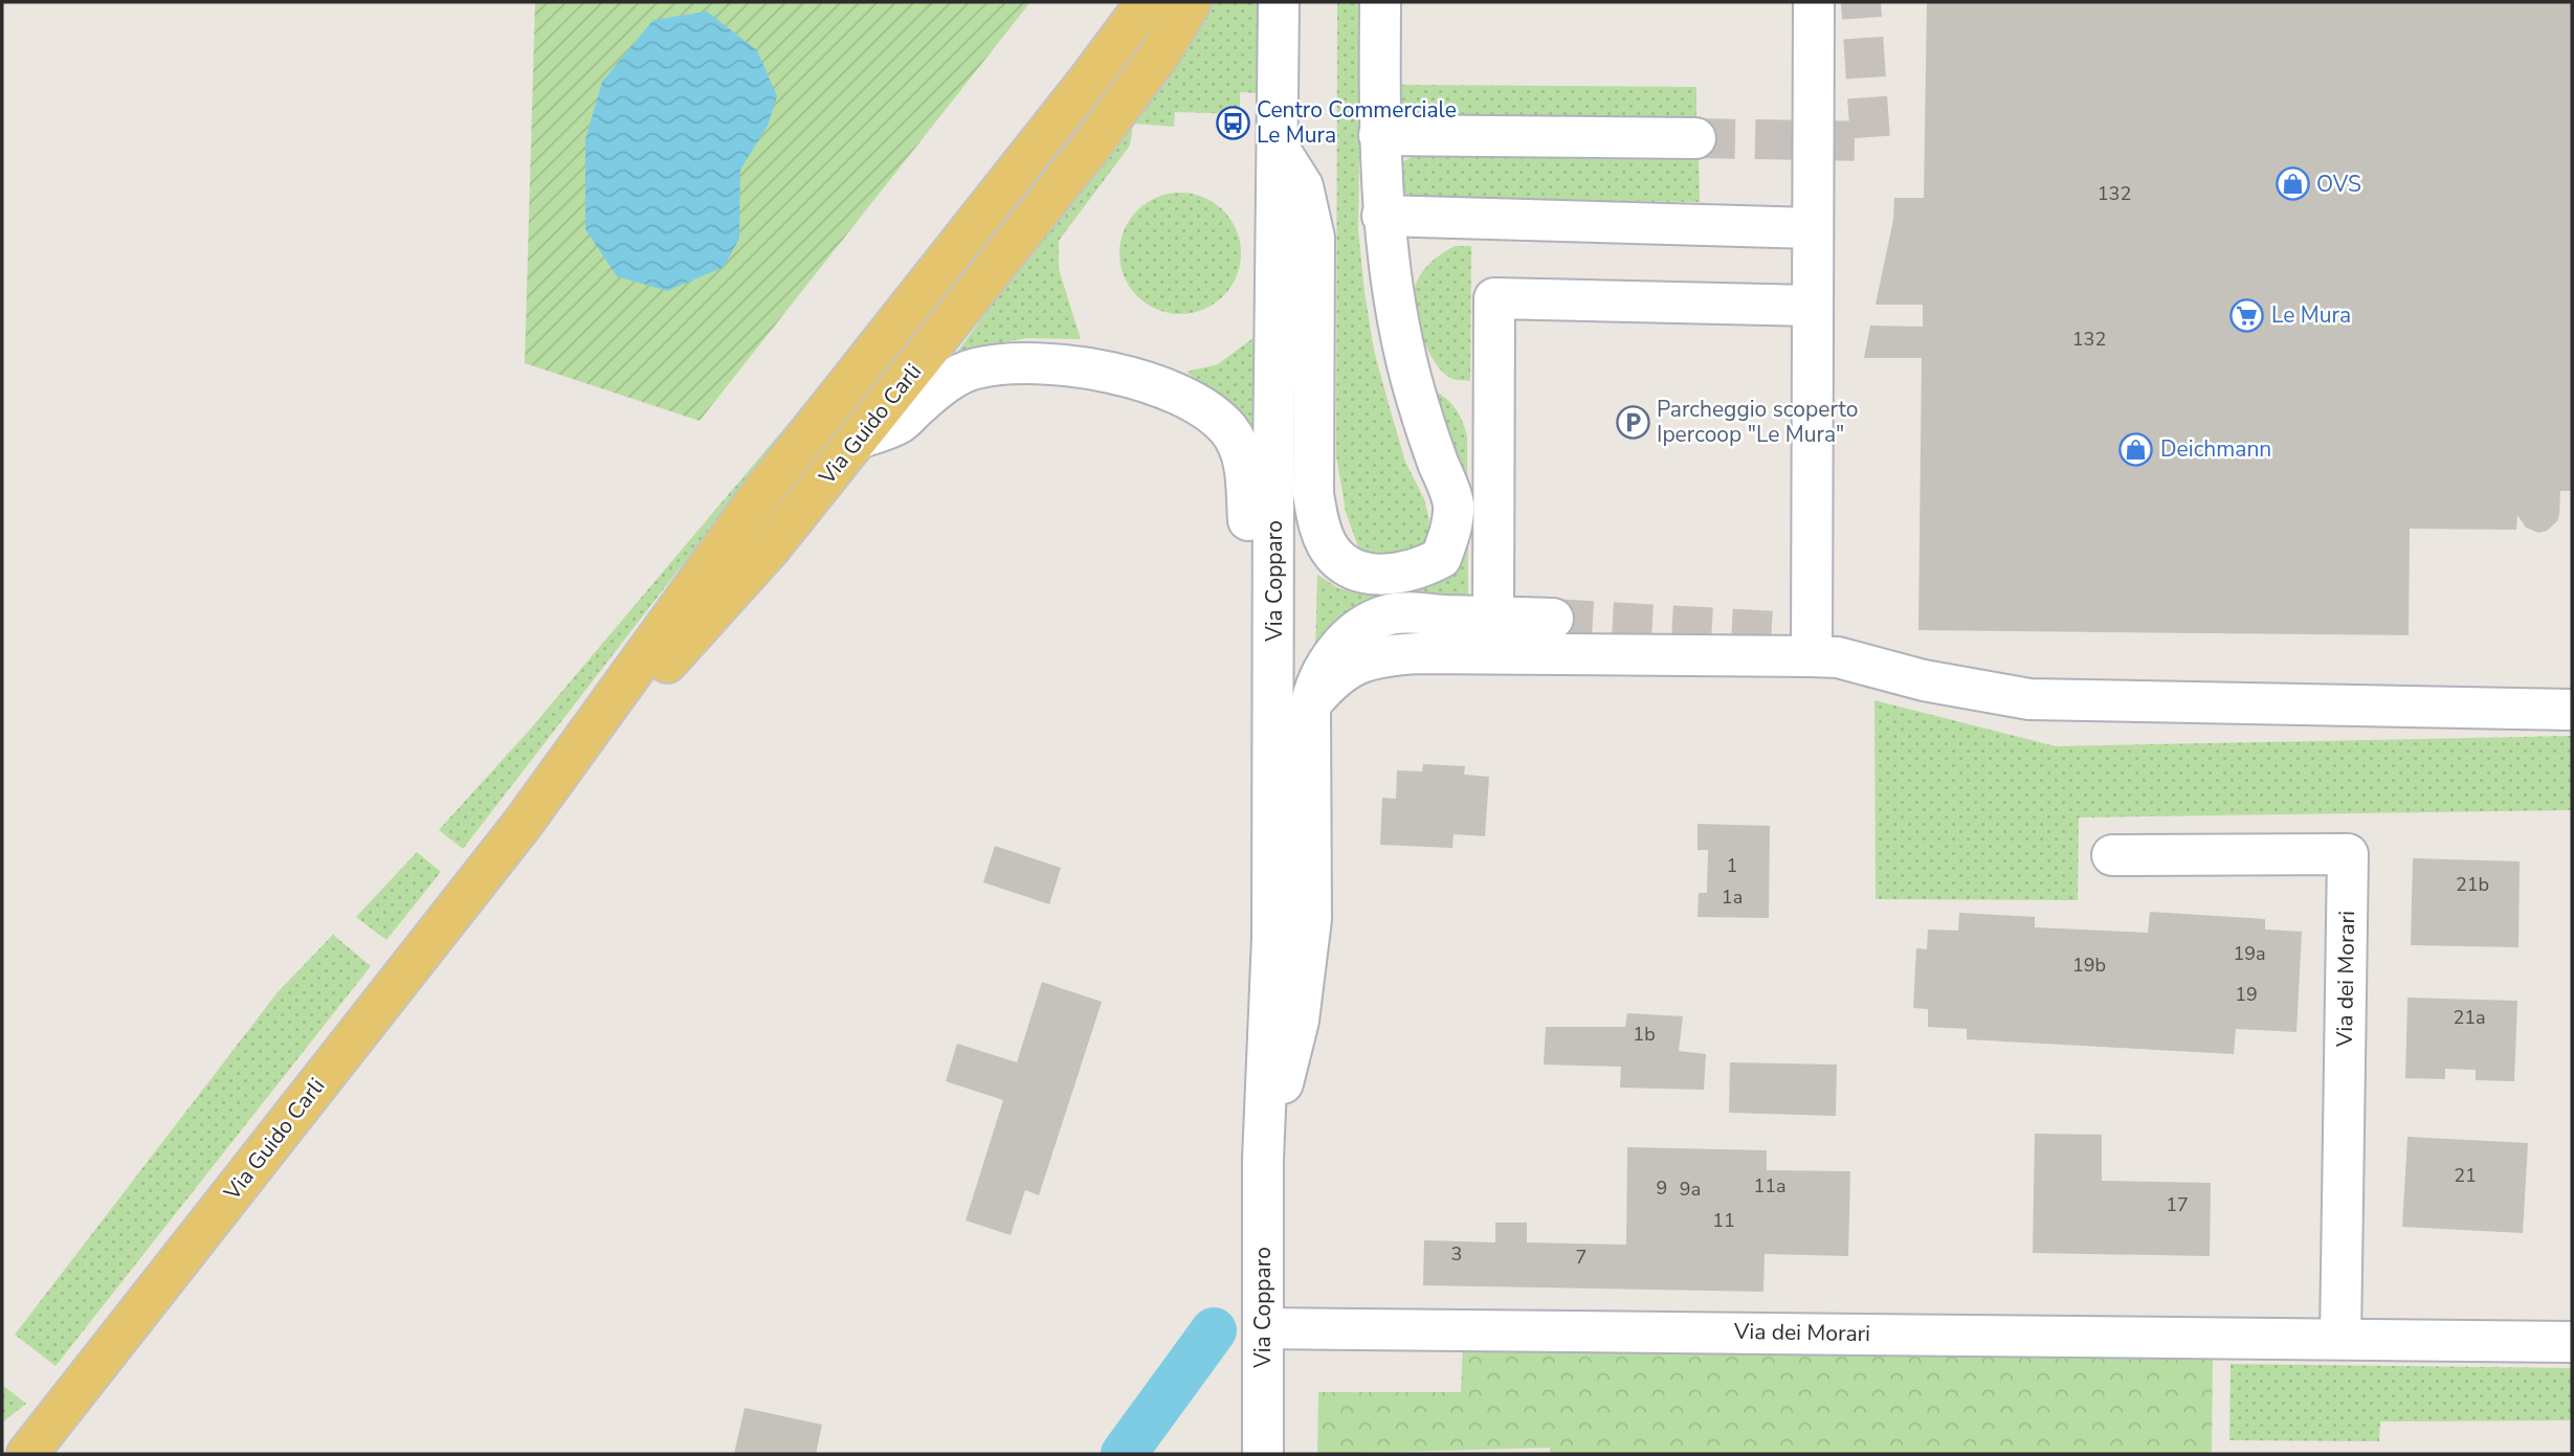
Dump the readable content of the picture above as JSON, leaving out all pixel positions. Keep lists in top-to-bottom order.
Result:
{
  "streets": {
    "main road": ["Via Guido Carli"],
    "street": ["Via Copparo", "Via dei Morari"]
  },
  "crossings": [
    ["Via Guido Carli", "Via Copparo"],
    ["Via Copparo", "Via dei Morari"]
  ],
  "places": {
    "bus stop": ["Centro Commerciale Le Mura"],
    "shop": ["OVS", "Deichmann"],
    "supermarket": ["Le Mura"],
    "parking": ["Parcheggio scoperto Ipercoop \"Le Mura\""]
  },
  "house_numbers": [
    "132",
    "132",
    "1",
    "21b",
    "1a",
    "19a",
    "19b",
    "19",
    "21a",
    "1b",
    "21",
    "11a",
    "9",
    "9a",
    "17",
    "11",
    "3",
    "7"
  ]
}
